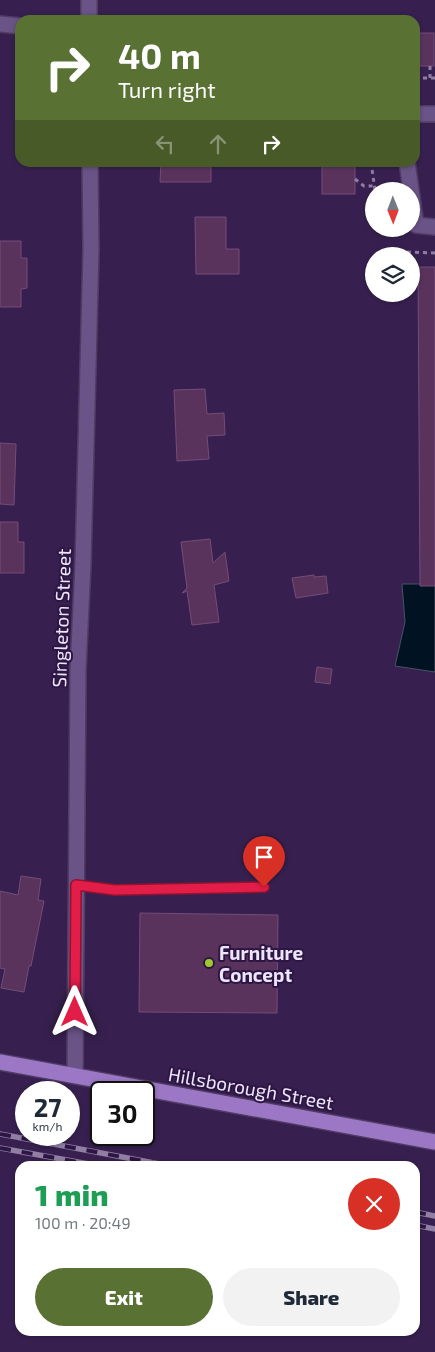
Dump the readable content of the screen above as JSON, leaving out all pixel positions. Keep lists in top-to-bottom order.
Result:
{
  "streets": {
    "main road": ["Hillsborough Street"],
    "street": ["Singleton Street"]
  },
  "crossings": [
    ["Singleton Street", "Hillsborough Street"]
  ],
  "places": ["Furniture Concept"],
  "north": "bottom",
  "page": {
    "turn": ["40 m", "Turn right"],
    "speed": "27 km/h",
    "limit": "30",
    "heading": ["1 min", "100 m · 20:49"],
    "buttons": ["Exit", "Share"]
  }
}
